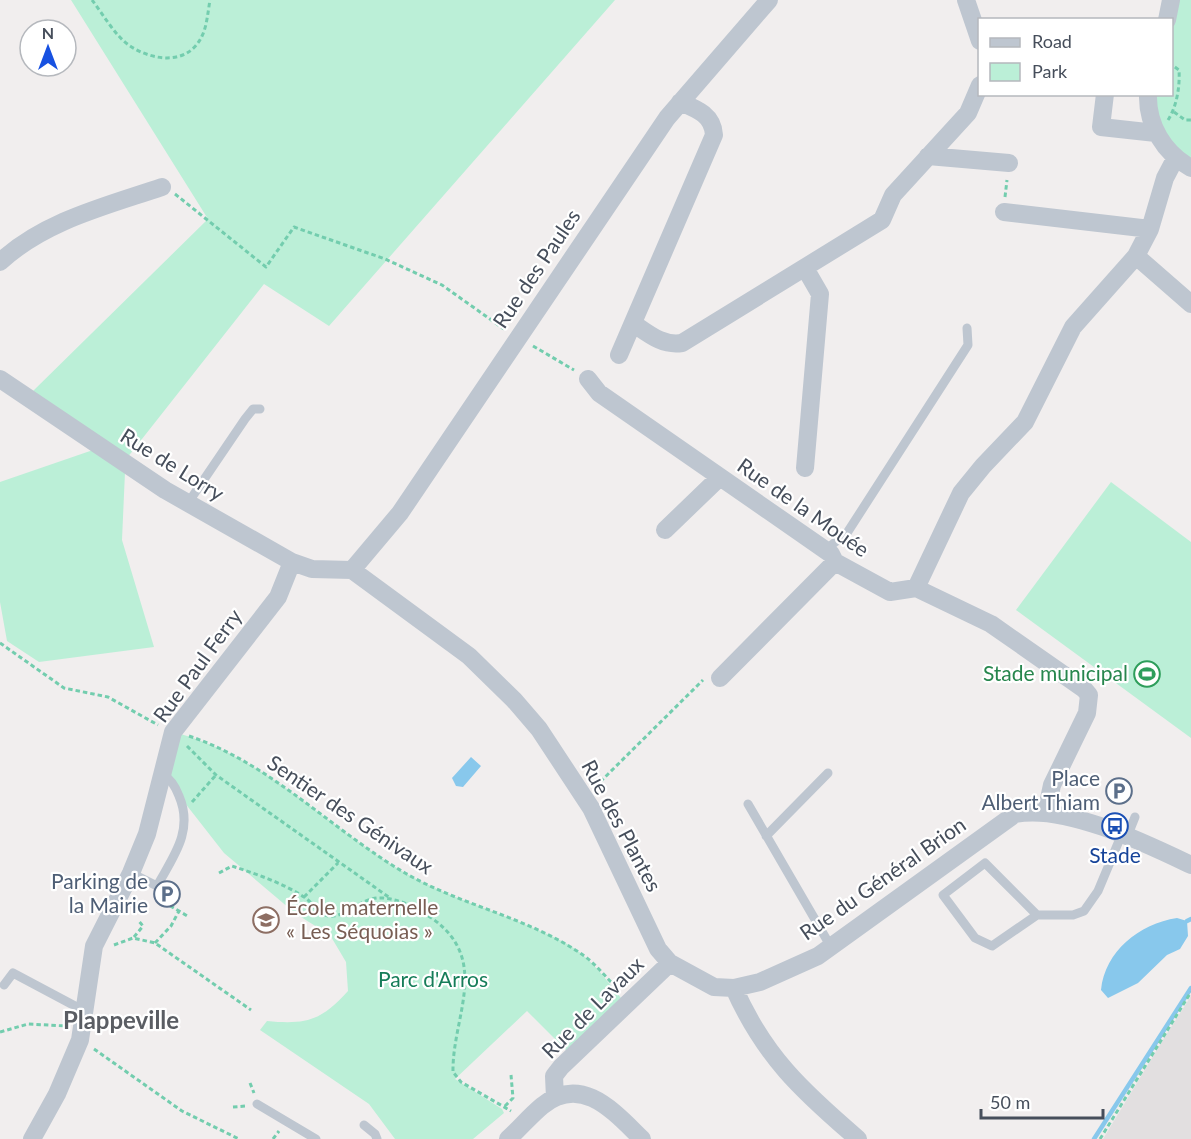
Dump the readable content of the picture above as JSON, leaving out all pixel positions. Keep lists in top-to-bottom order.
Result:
{
  "streets": {
    "street": [
      "Rue des Paules",
      "Rue de Lorry",
      "Rue de la Mouée",
      "Rue Paul Ferry",
      "Rue des Plantes",
      "Rue du Général Brion",
      "Rue de Lavaux"
    ],
    "path": ["Sentier des Génivaux"]
  },
  "crossings": [
    ["Rue des Paules", "Rue de Lorry"],
    ["Rue des Paules", "Rue des Plantes"],
    ["Rue de Lorry", "Rue Paul Ferry"],
    ["Rue de Lorry", "Rue des Plantes"],
    ["Rue de la Mouée", "Rue du Général Brion"],
    ["Rue Paul Ferry", "Sentier des Génivaux"],
    ["Sentier des Génivaux", "Rue de Lavaux"],
    ["Rue des Plantes", "Rue du Général Brion"],
    ["Rue des Plantes", "Rue de Lavaux"]
  ],
  "districts": ["Plappeville"],
  "parks": ["Parc d'Arros"],
  "places": {
    "sports": ["Stade municipal"],
    "parking": ["Place Albert Thiam", "Parking de la Mairie"],
    "bus stop": ["Stade"],
    "school or university": ["École maternelle « Les Séquoias »"]
  },
  "legend": ["Road", "Park"],
  "scale_bar": "50 m",
  "north": "top"
}
